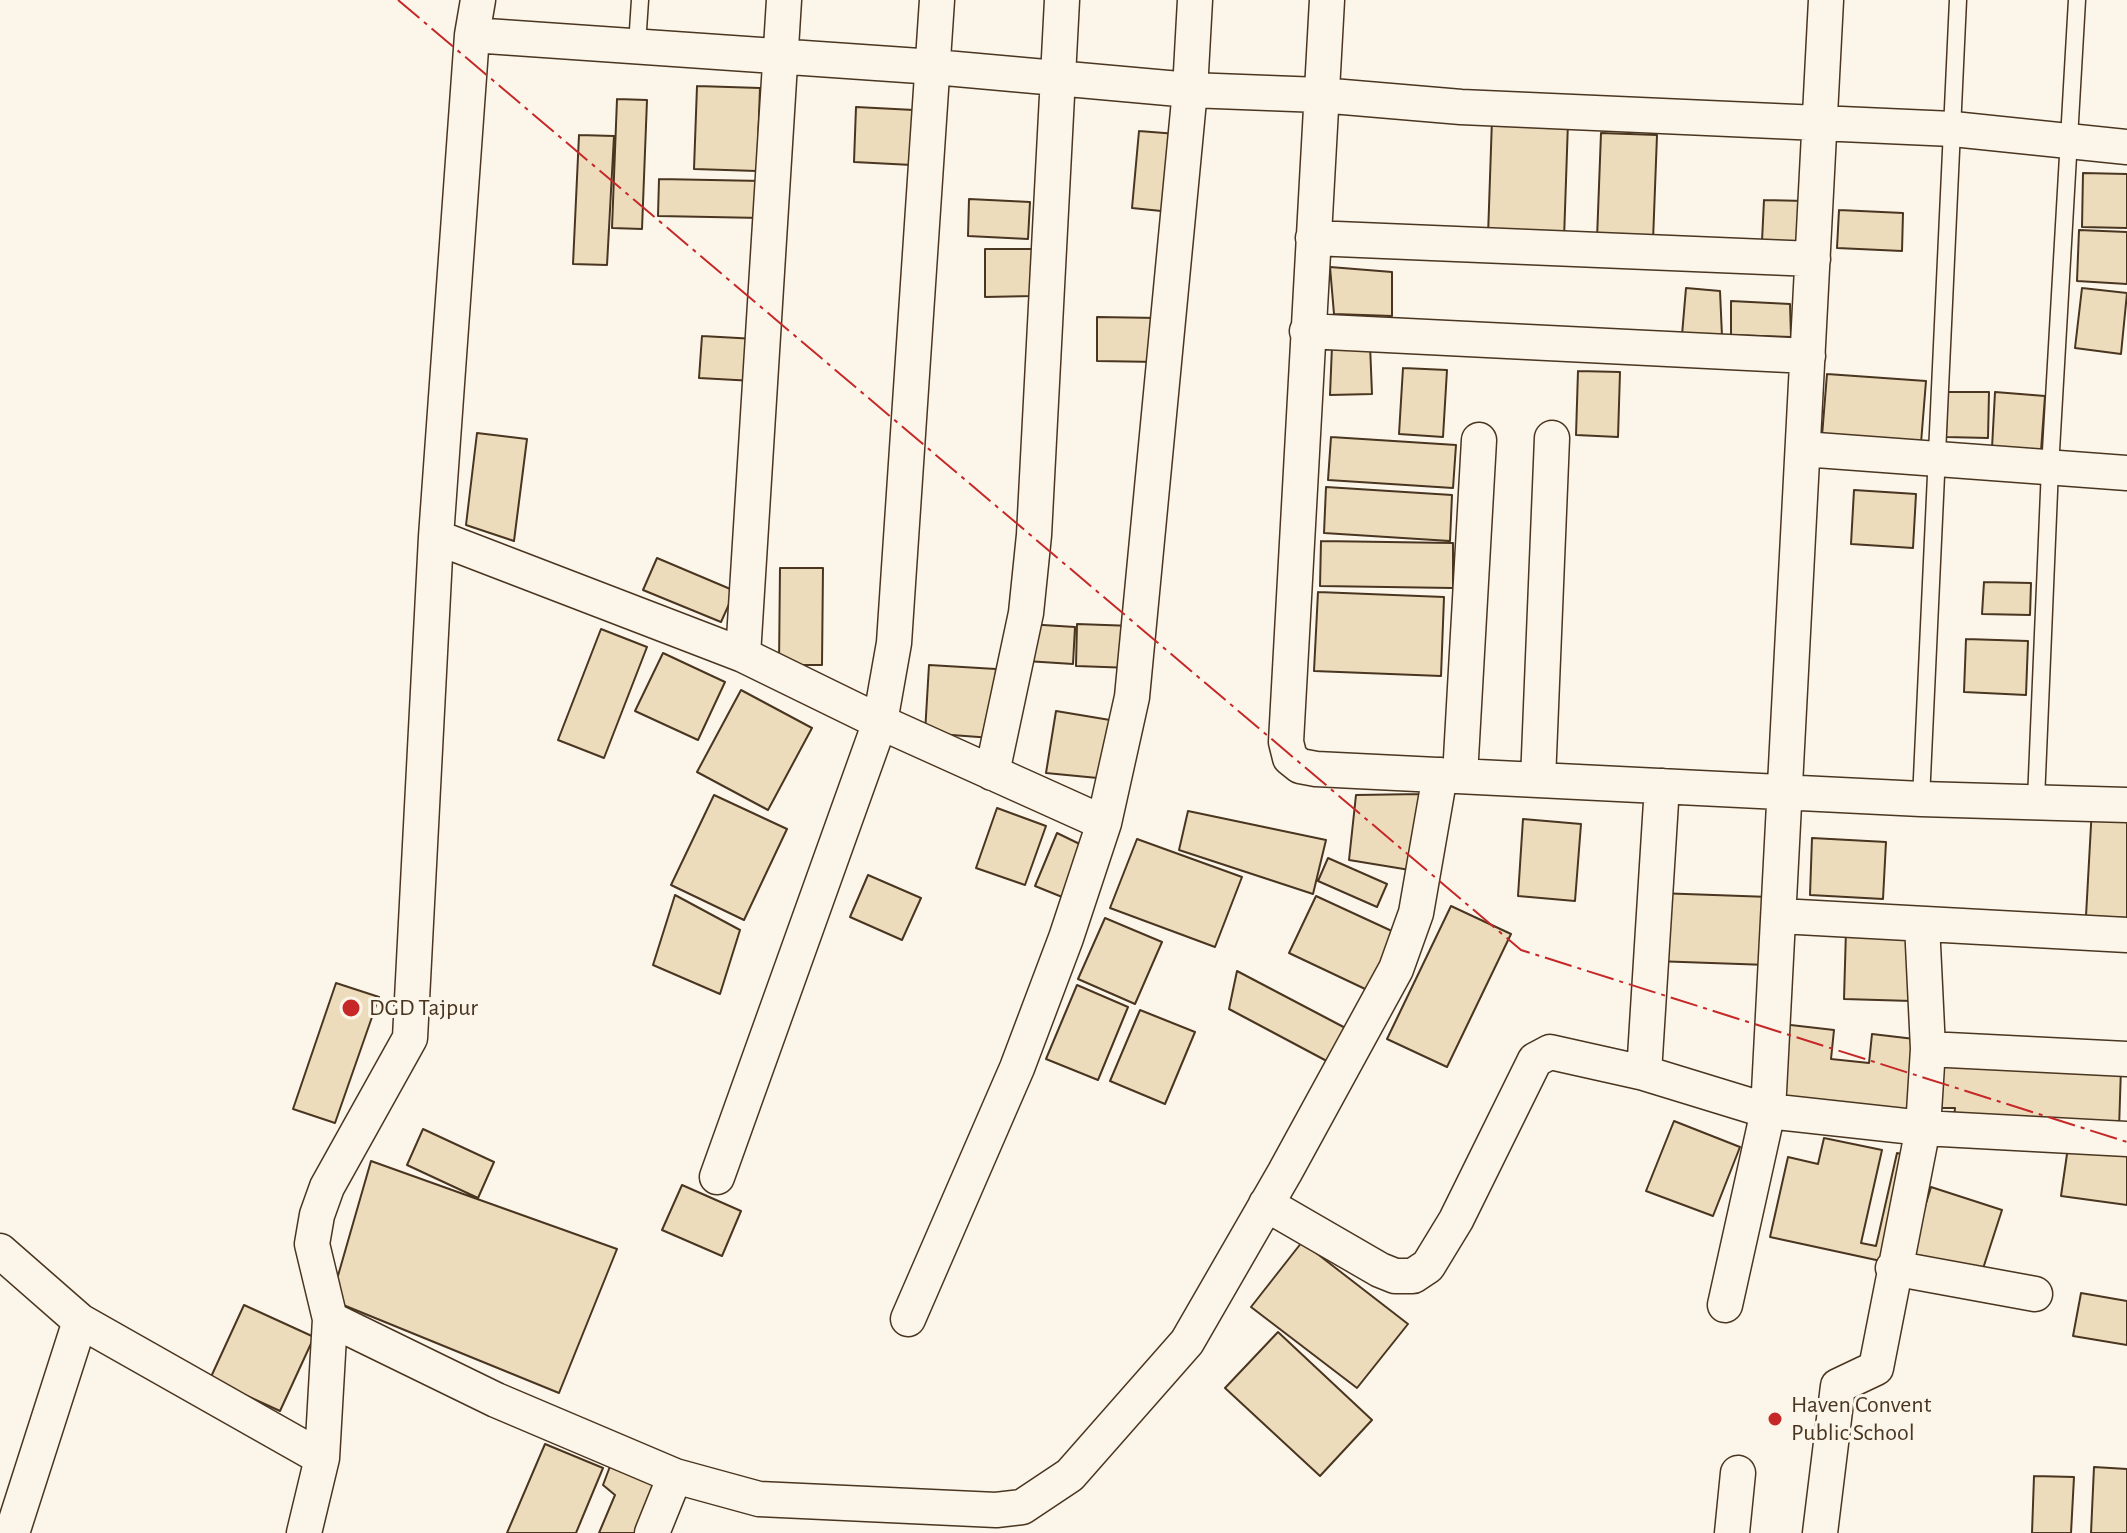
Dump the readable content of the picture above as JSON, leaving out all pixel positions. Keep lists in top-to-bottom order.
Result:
{
  "places": ["DGD Tajpur", "Haven Convent Public School"]
}
